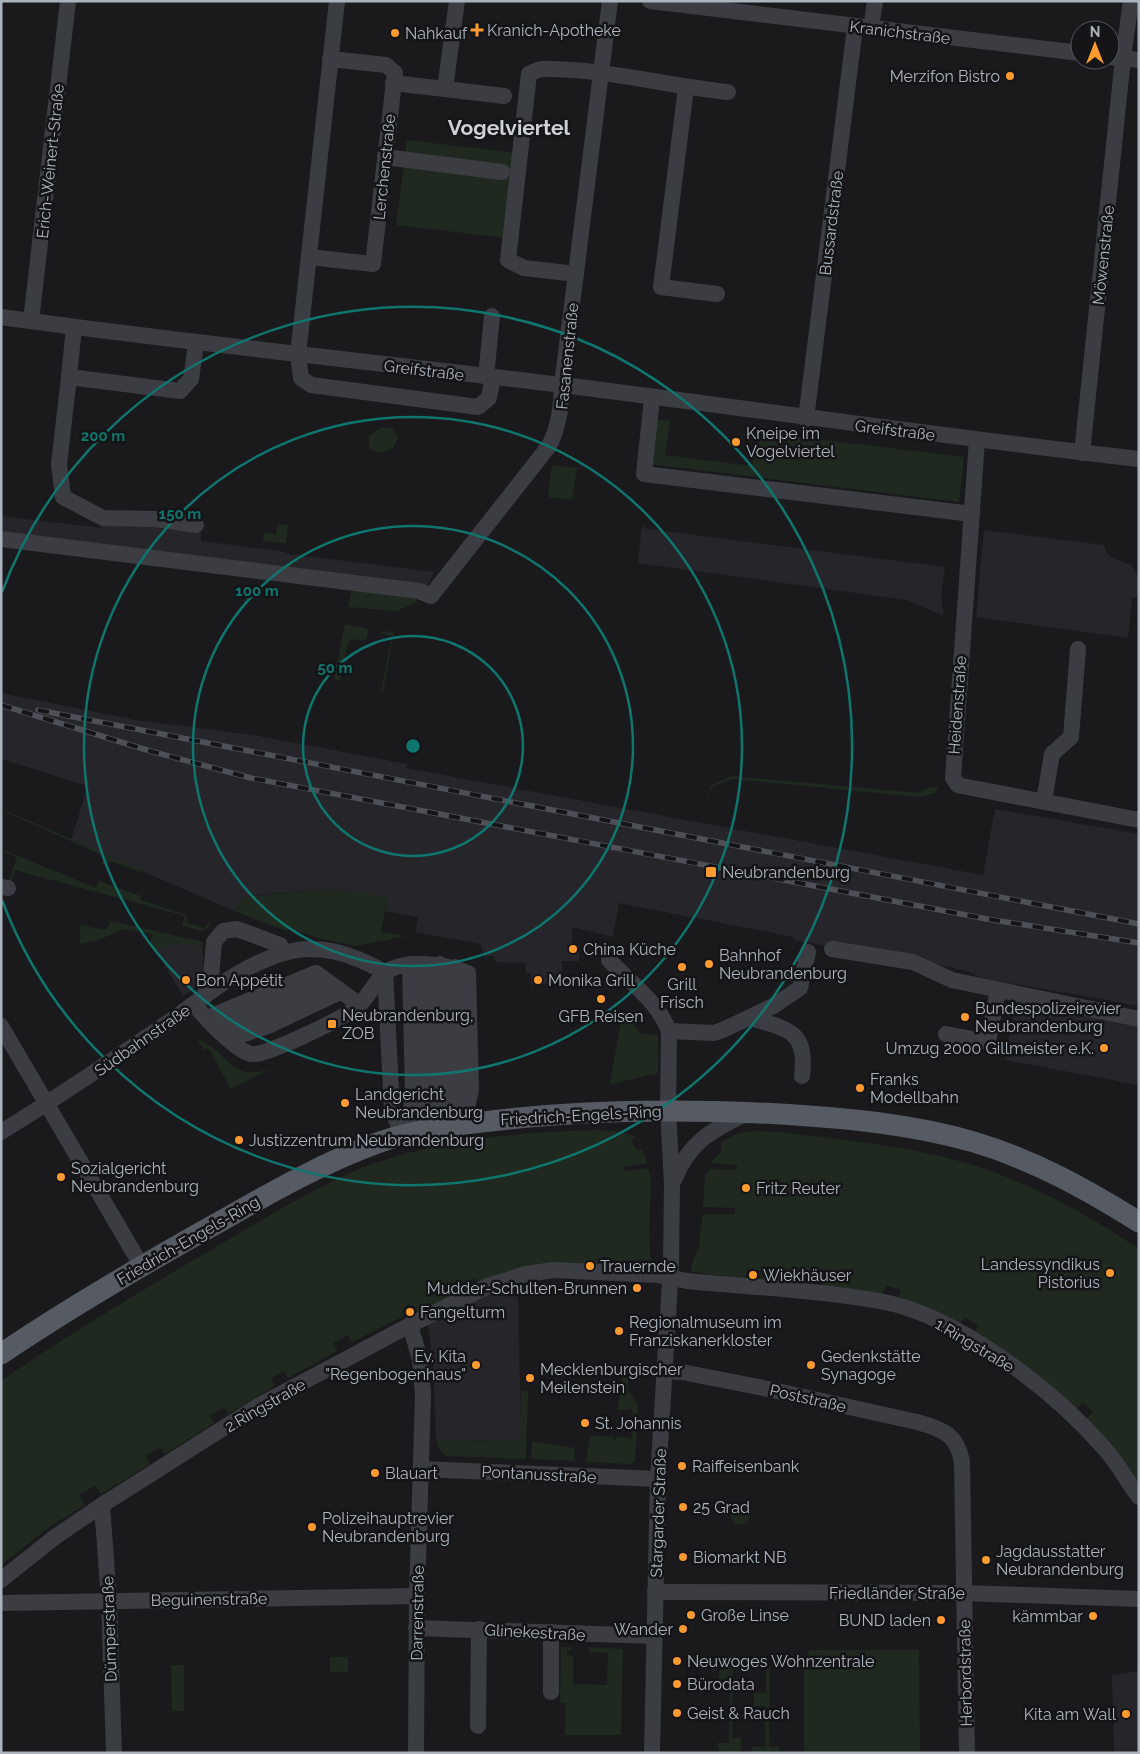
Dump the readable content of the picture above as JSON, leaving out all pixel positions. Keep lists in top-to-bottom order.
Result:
{
  "streets": {
    "main road": ["Friedrich-Engels-Ring"],
    "street": [
      "Kranichstraße",
      "Erich-Weinert-Straße",
      "Lerchenstraße",
      "Bussardstraße",
      "Möwenstraße",
      "Fasanenstraße",
      "Greifstraße",
      "Heidenstraße",
      "Südbahnstraße",
      "1.Ringstraße",
      "Poststraße",
      "2.Ringstraße",
      "Pontanusstraße",
      "Stargarder Straße",
      "Friedländer Straße",
      "Beguinenstraße",
      "Darrenstraße",
      "Dümperstraße",
      "Glinekestraße",
      "Herbordstraße"
    ]
  },
  "crossings": [
    ["Kranichstraße", "Bussardstraße"],
    ["Erich-Weinert-Straße", "Greifstraße"],
    ["Bussardstraße", "Greifstraße"],
    ["Möwenstraße", "Greifstraße"],
    ["Fasanenstraße", "Greifstraße"],
    ["Greifstraße", "Heidenstraße"],
    ["Friedrich-Engels-Ring", "Stargarder Straße"],
    ["1.Ringstraße", "2.Ringstraße"],
    ["1.Ringstraße", "Stargarder Straße"],
    ["Poststraße", "Stargarder Straße"],
    ["Poststraße", "Herbordstraße"],
    ["2.Ringstraße", "Stargarder Straße"],
    ["2.Ringstraße", "Darrenstraße"],
    ["2.Ringstraße", "Dümperstraße"],
    ["Pontanusstraße", "Stargarder Straße"],
    ["Pontanusstraße", "Darrenstraße"],
    ["Stargarder Straße", "Friedländer Straße"],
    ["Stargarder Straße", "Glinekestraße"],
    ["Friedländer Straße", "Herbordstraße"],
    ["Beguinenstraße", "Darrenstraße"],
    ["Beguinenstraße", "Dümperstraße"],
    ["Darrenstraße", "Glinekestraße"]
  ],
  "districts": ["Vogelviertel"],
  "places": {
    "health": ["Kranich-Apotheke"],
    "other": [
      "Nahkauf",
      "Merzifon Bistro",
      "Kneipe im Vogelviertel",
      "China Küche",
      "Bahnhof Neubrandenburg",
      "Grill Frisch",
      "Bon Appétit",
      "Monika Grill",
      "GFB Reisen",
      "Bundespolizeirevier Neubrandenburg",
      "Umzug 2000 Gillmeister e.K.",
      "Franks Modellbahn",
      "Landgericht Neubrandenburg",
      "Justizzentrum Neubrandenburg",
      "Sozialgericht Neubrandenburg",
      "Fritz Reuter",
      "Trauernde",
      "Landessyndikus Pistorius",
      "Wiekhäuser",
      "Mudder-Schulten-Brunnen",
      "Fangelturm",
      "Regionalmuseum im Franziskanerkloster",
      "Ev. Kita \"Regenbogenhaus\"",
      "Gedenkstätte Synagoge",
      "Mecklenburgischer Meilenstein",
      "St. Johannis",
      "Raiffeisenbank",
      "Blauart",
      "25 Grad",
      "Polizeihauptrevier Neubrandenburg",
      "Biomarkt NB",
      "Jagdausstatter Neubrandenburg",
      "Große Linse",
      "kämmbar",
      "BUND laden",
      "Wander",
      "Neuwoges Wohnzentrale",
      "Bürodata",
      "Geist & Rauch",
      "Kita am Wall"
    ],
    "transit": ["Neubrandenburg", "Neubrandenburg, ZOB"]
  },
  "north": "top",
  "rings": [
    "200 m",
    "150 m",
    "100 m",
    "50 m"
  ]
}
